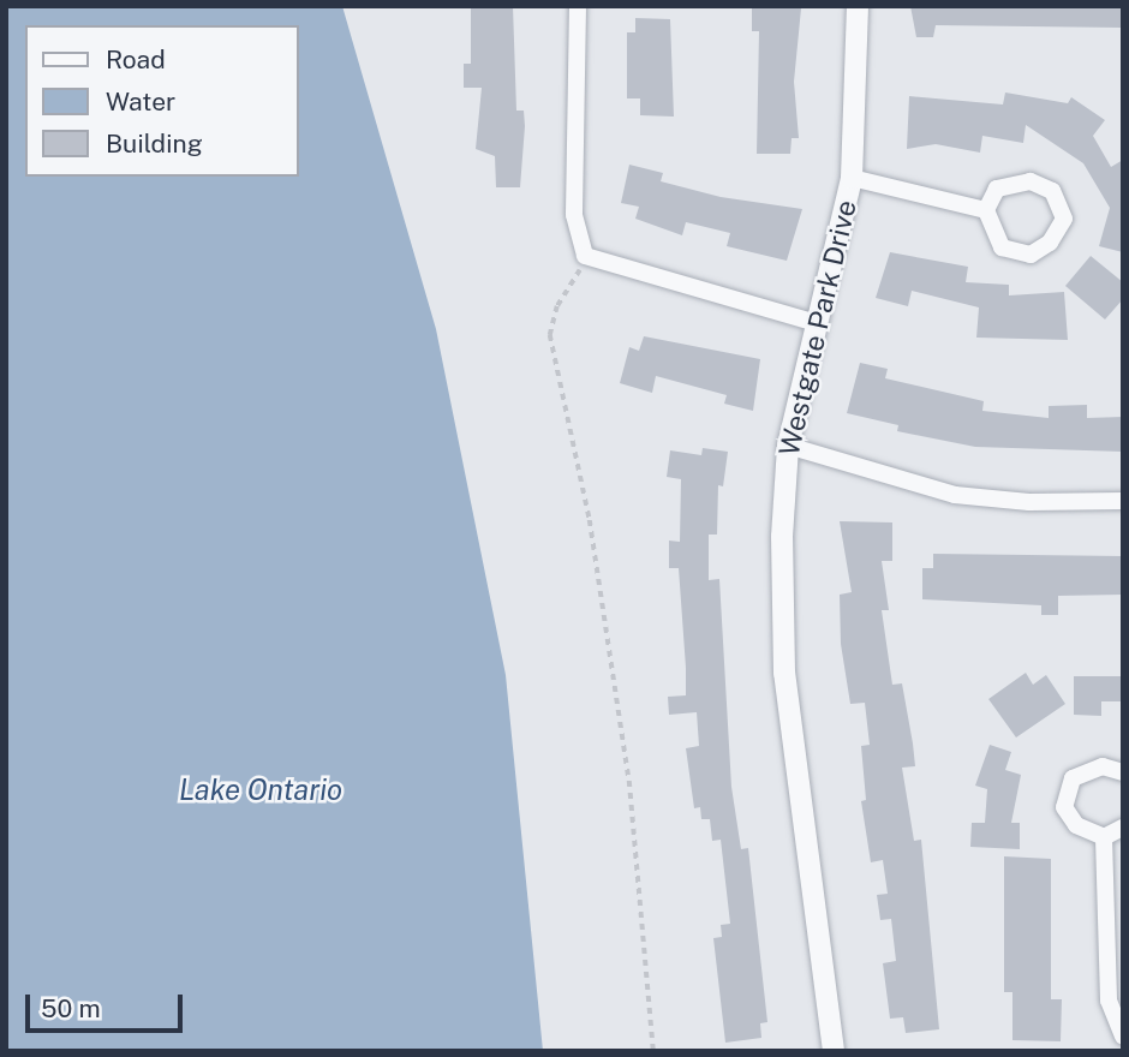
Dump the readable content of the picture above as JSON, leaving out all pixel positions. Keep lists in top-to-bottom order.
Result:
{
  "streets": {
    "street": ["Westgate Park Drive"]
  },
  "water": ["Lake Ontario"],
  "legend": ["Road", "Water", "Building"],
  "scale_bar": "50 m"
}
